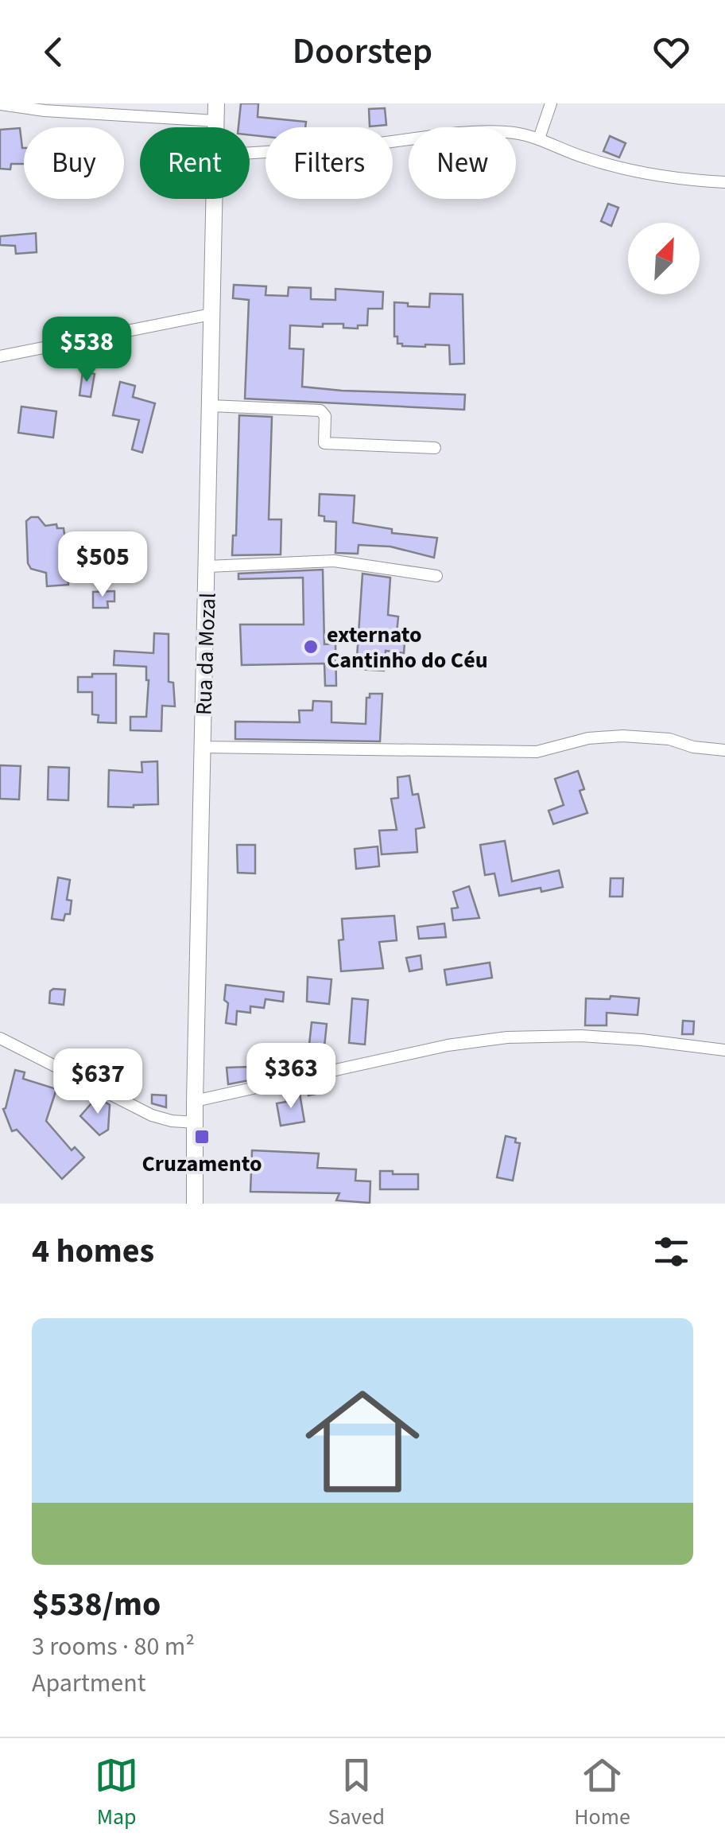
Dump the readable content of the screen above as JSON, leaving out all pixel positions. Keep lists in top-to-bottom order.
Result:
{
  "streets": {
    "main road": ["Rua da Mozal"]
  },
  "places": {
    "other": ["externato Cantinho do Céu"],
    "transit": ["Cruzamento"]
  },
  "north": "top right",
  "page": {
    "header": "Doorstep",
    "chip": [
      "Buy",
      "Rent",
      "Filters",
      "New"
    ],
    "price": [
      "$538",
      "$505",
      "$363",
      "$637"
    ],
    "heading": "4 homes",
    "list": [
      {
        "name": "$538/mo",
        "note": "3 rooms · 80 m² · Apartment"
      }
    ],
    "tabs": ["Map", "Saved", "Home"]
  }
}
